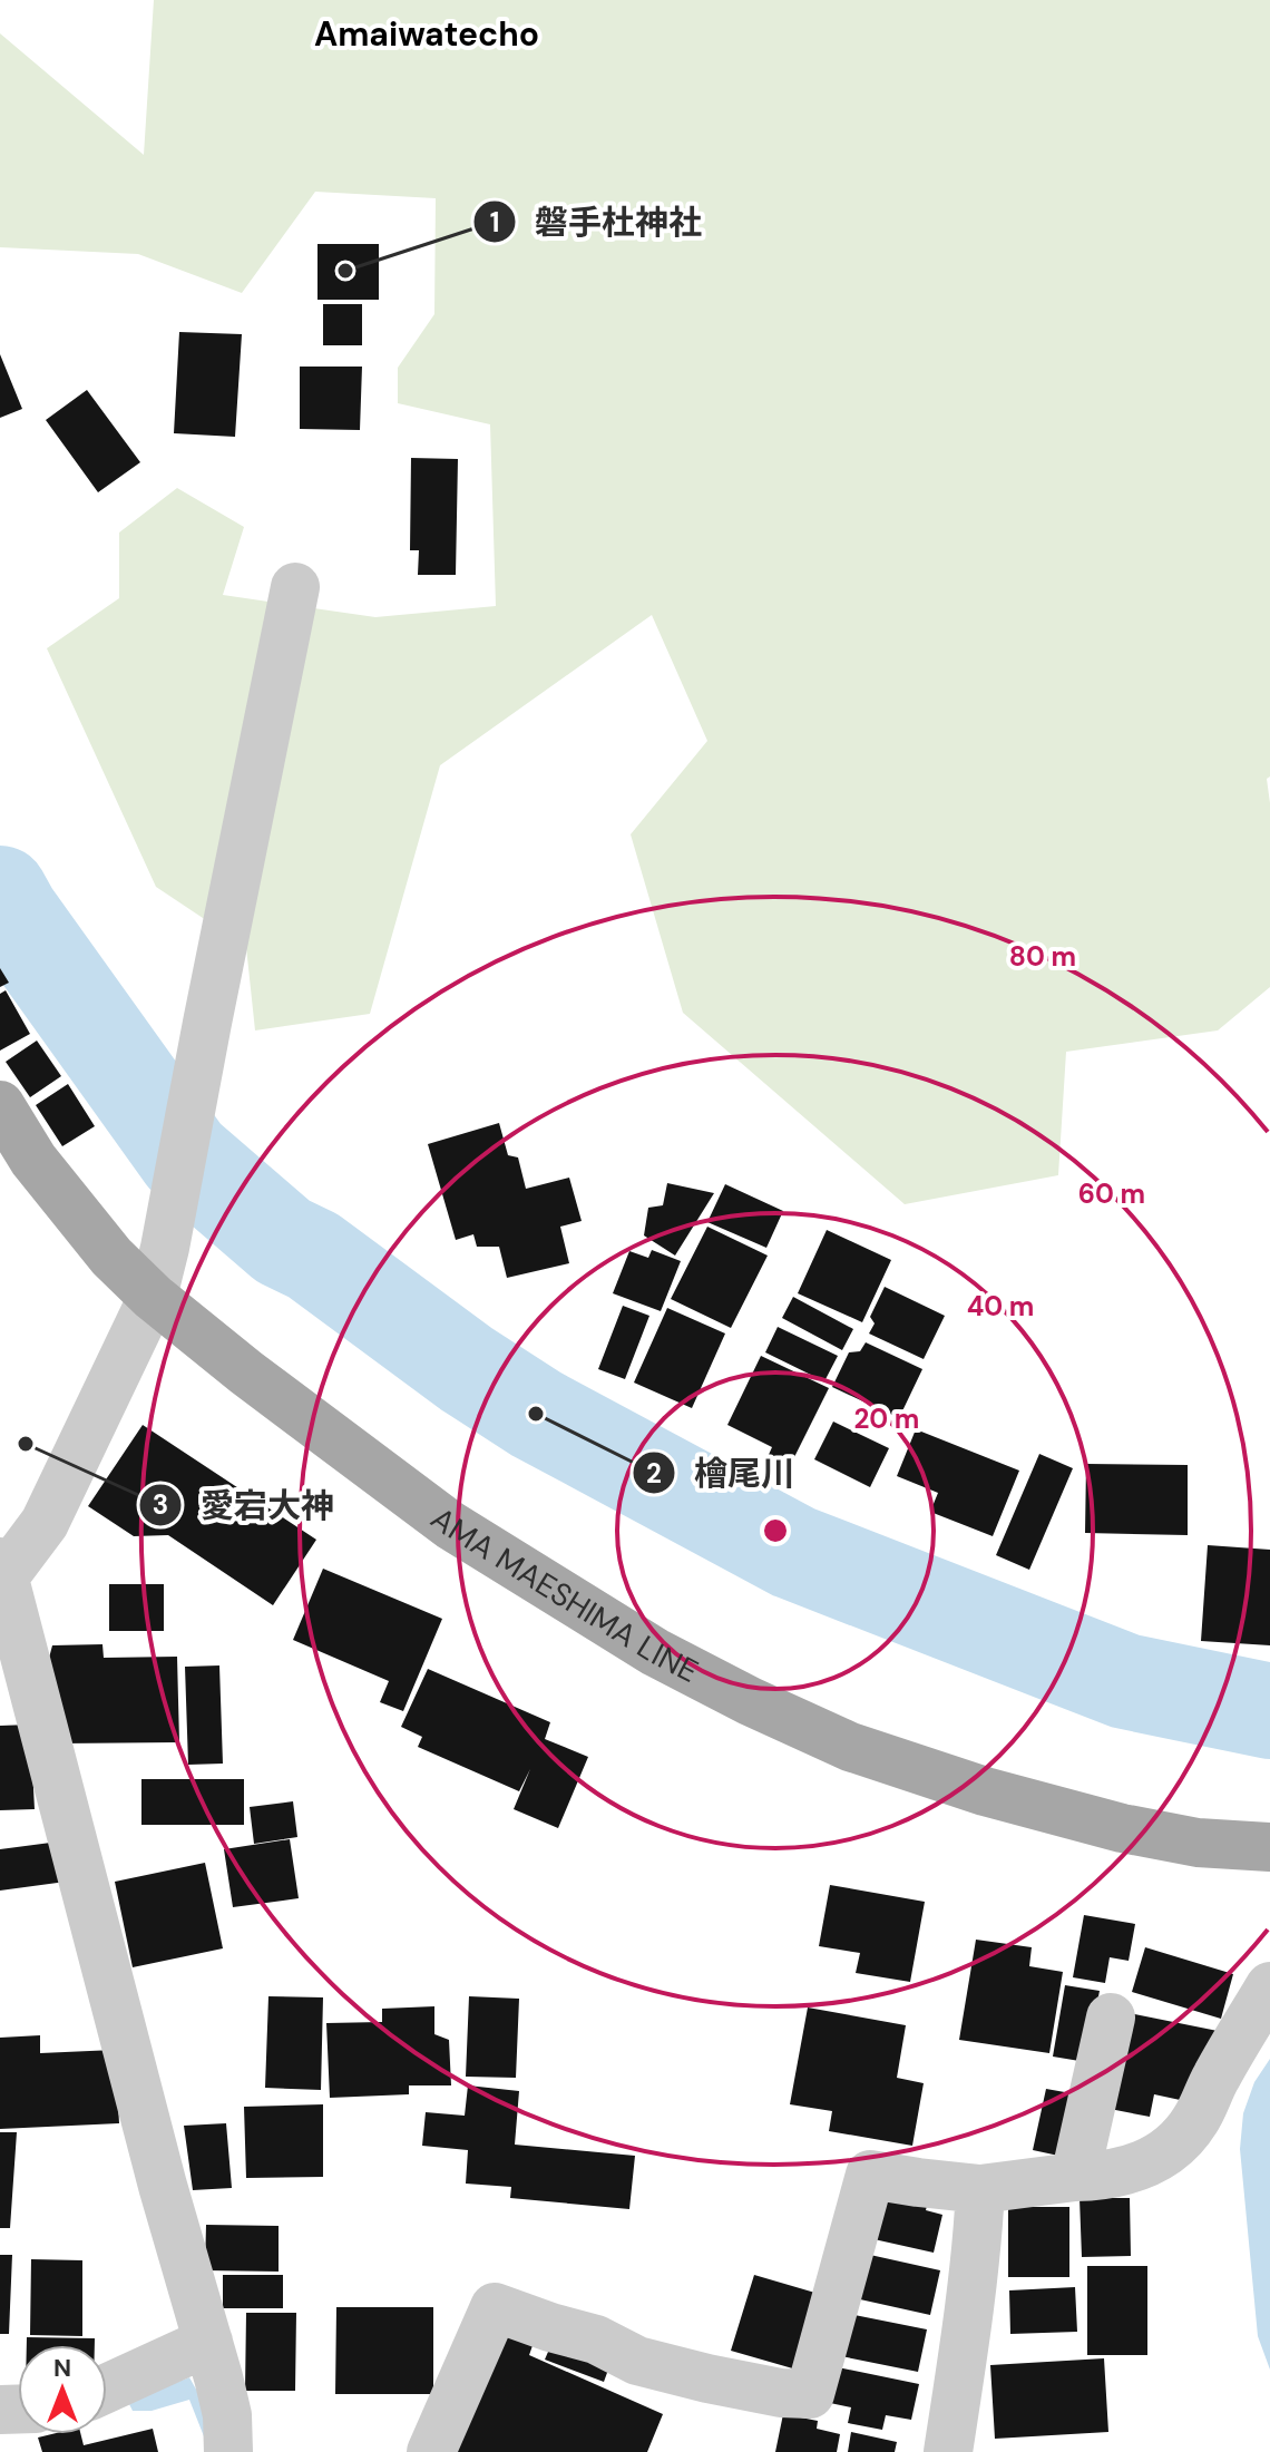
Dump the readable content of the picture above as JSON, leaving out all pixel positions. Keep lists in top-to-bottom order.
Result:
{
  "streets": {
    "main road": ["AMA MAESHIMA LINE"]
  },
  "districts": ["Amaiwatecho"],
  "places": ["磐手杜神社", "檜尾川", "愛宕大神"],
  "north": "top",
  "rings": [
    "80 m",
    "60 m",
    "40 m",
    "20 m"
  ]
}
